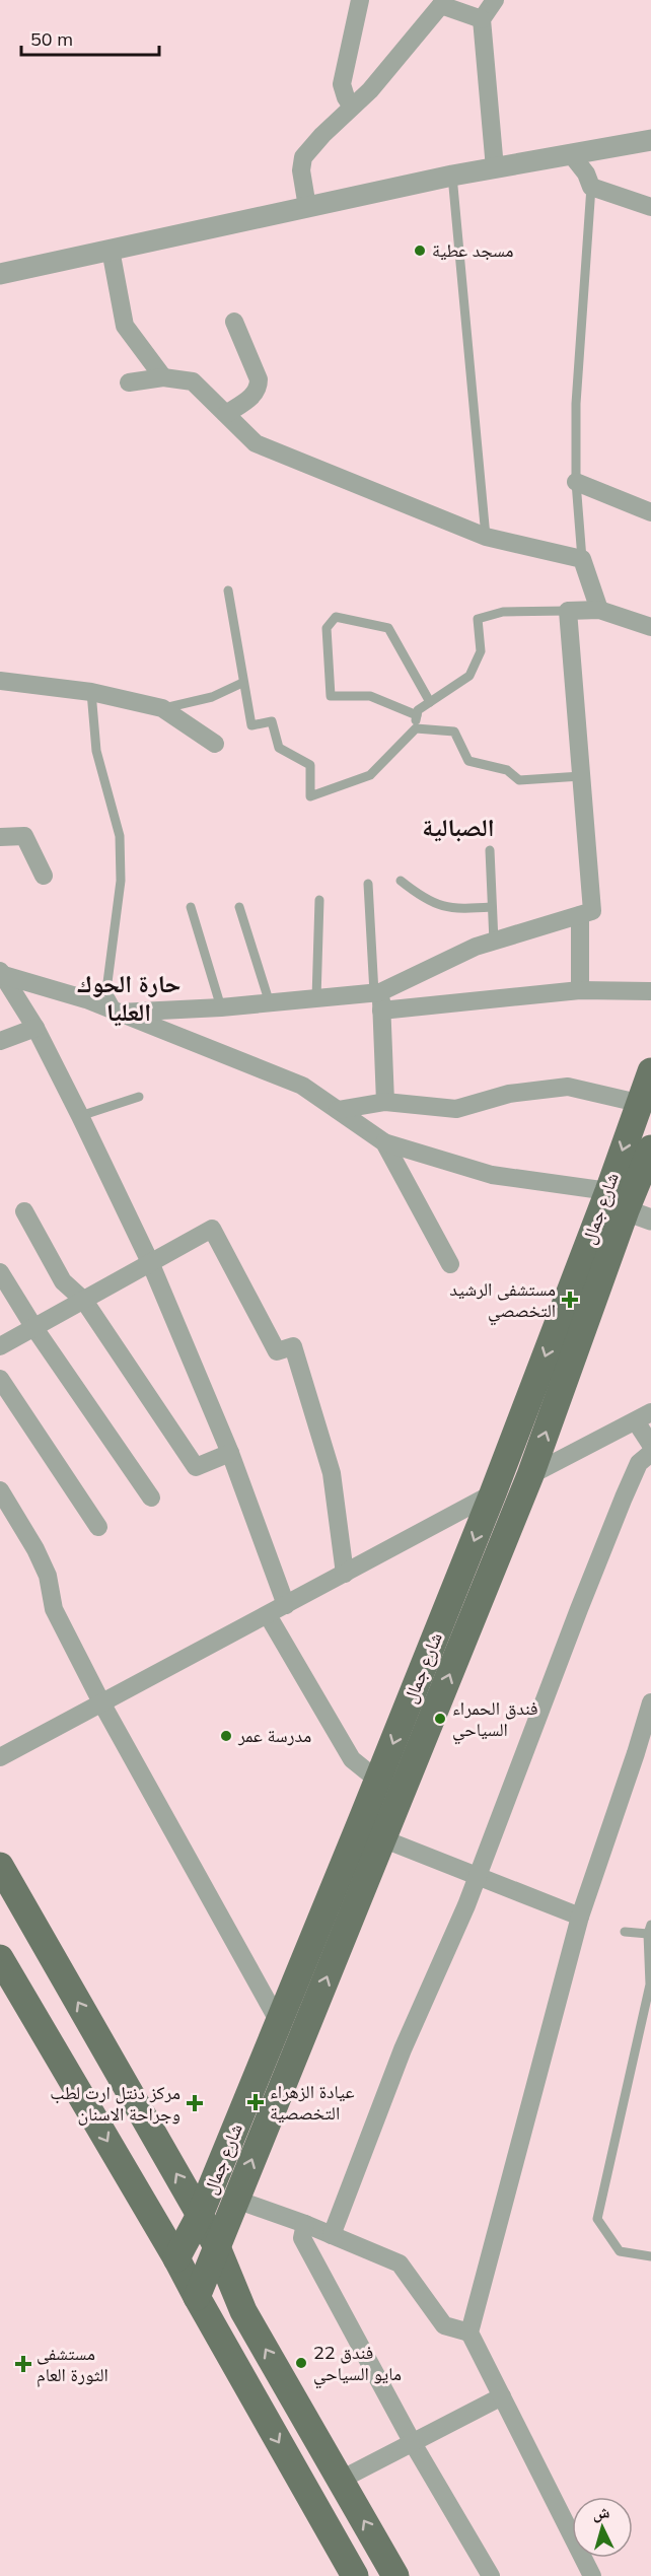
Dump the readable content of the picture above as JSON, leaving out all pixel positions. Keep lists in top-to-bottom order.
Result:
{
  "streets": {
    "main road": ["شارع جمال"]
  },
  "districts": ["الصبالية", "حارة الحوك العليا"],
  "places": {
    "other": [
      "مسجد عطية",
      "فندق الحمراء السياحي",
      "مدرسة عمر",
      "فندق 22 مايو السياحي"
    ],
    "health": [
      "مستشفى الرشيد التخصصي",
      "عيادة الزهراء التخصصية",
      "مركز دنتل ارت لطب وجراحة الاسنان",
      "مستشفى الثورة العام"
    ]
  },
  "scale_bar": "50 m",
  "north": "top"
}
